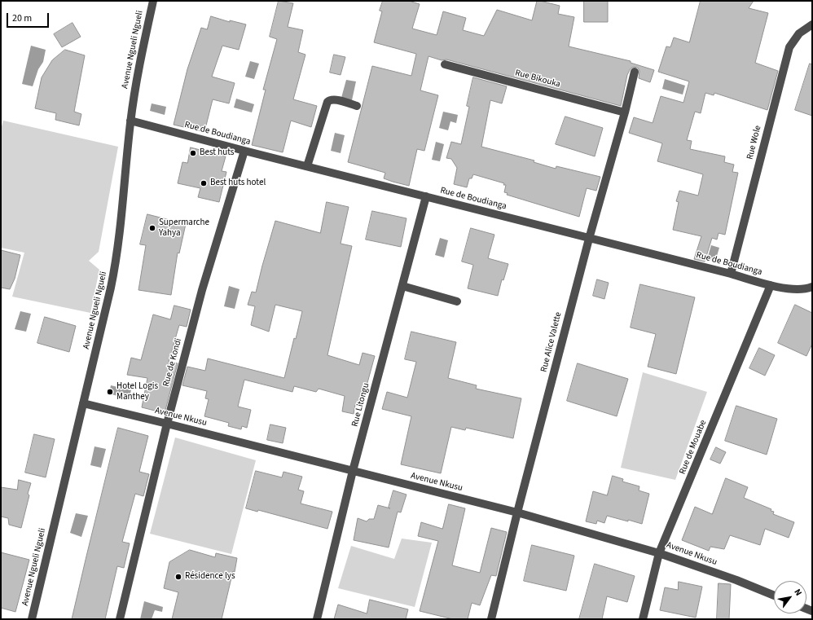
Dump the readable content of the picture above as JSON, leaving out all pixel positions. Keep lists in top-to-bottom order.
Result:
{
  "streets": {
    "street": [
      "Avenue Ngueli Ngueli",
      "Rue Bikouka",
      "Rue de Boudianga",
      "Rue Wole",
      "Rue Alice Valette",
      "Rue de Kondi",
      "Rue Litongu",
      "Avenue Nkusu",
      "Rue de Mouabe"
    ]
  },
  "crossings": [
    ["Avenue Ngueli Ngueli", "Rue de Boudianga"],
    ["Avenue Ngueli Ngueli", "Avenue Nkusu"],
    ["Rue Bikouka", "Rue Alice Valette"],
    ["Rue de Boudianga", "Rue Wole"],
    ["Rue de Boudianga", "Rue Alice Valette"],
    ["Rue de Boudianga", "Rue de Kondi"],
    ["Rue de Boudianga", "Rue Litongu"],
    ["Rue de Boudianga", "Rue de Mouabe"],
    ["Rue Alice Valette", "Avenue Nkusu"],
    ["Rue de Kondi", "Avenue Nkusu"],
    ["Rue Litongu", "Avenue Nkusu"],
    ["Avenue Nkusu", "Rue de Mouabe"]
  ],
  "places": [
    "Best huts",
    "Best huts hotel",
    "Supermarche Yahya",
    "Hotel Logis Manthey",
    "Résidence lys"
  ],
  "scale_bar": "20 m",
  "north": "top right"
}
